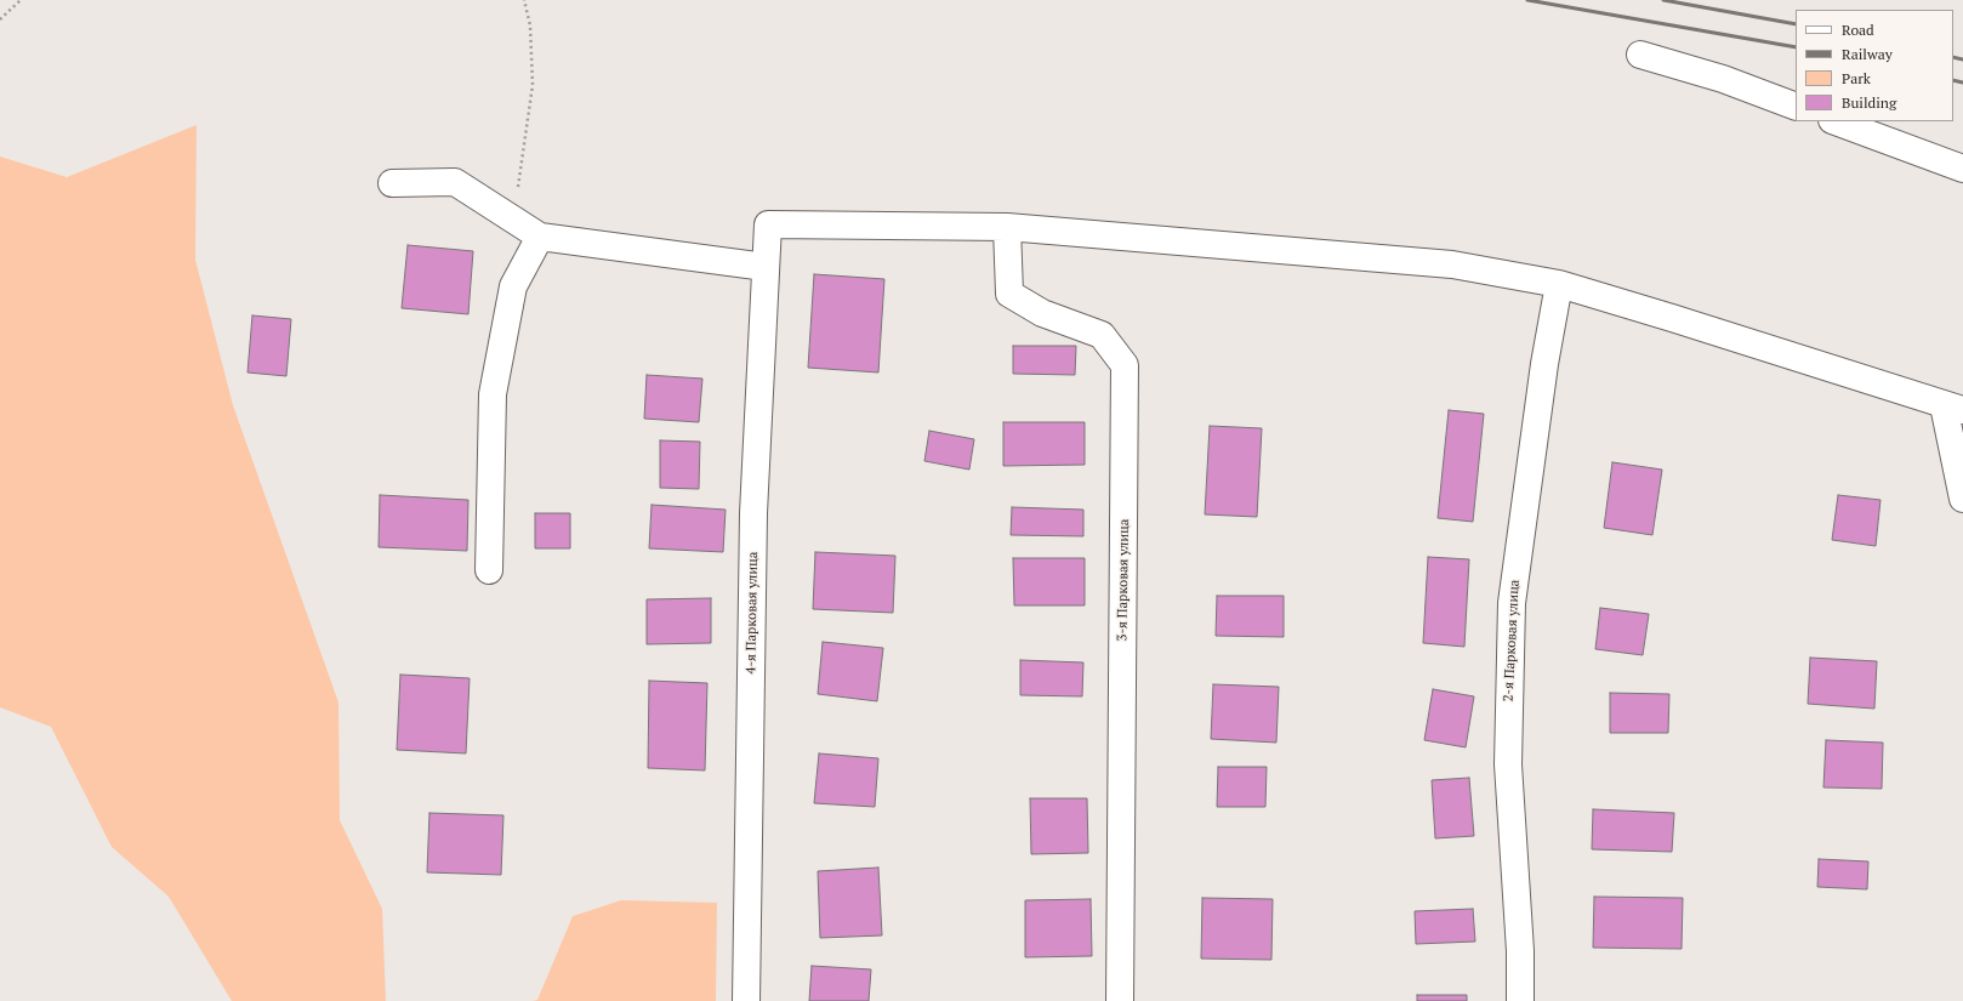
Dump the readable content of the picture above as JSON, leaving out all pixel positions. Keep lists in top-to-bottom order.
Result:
{
  "streets": {
    "street": ["3-я Парковая улица", "4-я Парковая улица", "2-я Парковая улица"]
  },
  "crossings": [
    ["3-я Парковая улица", "4-я Парковая улица"]
  ],
  "legend": [
    "Road",
    "Railway",
    "Park",
    "Building"
  ]
}
